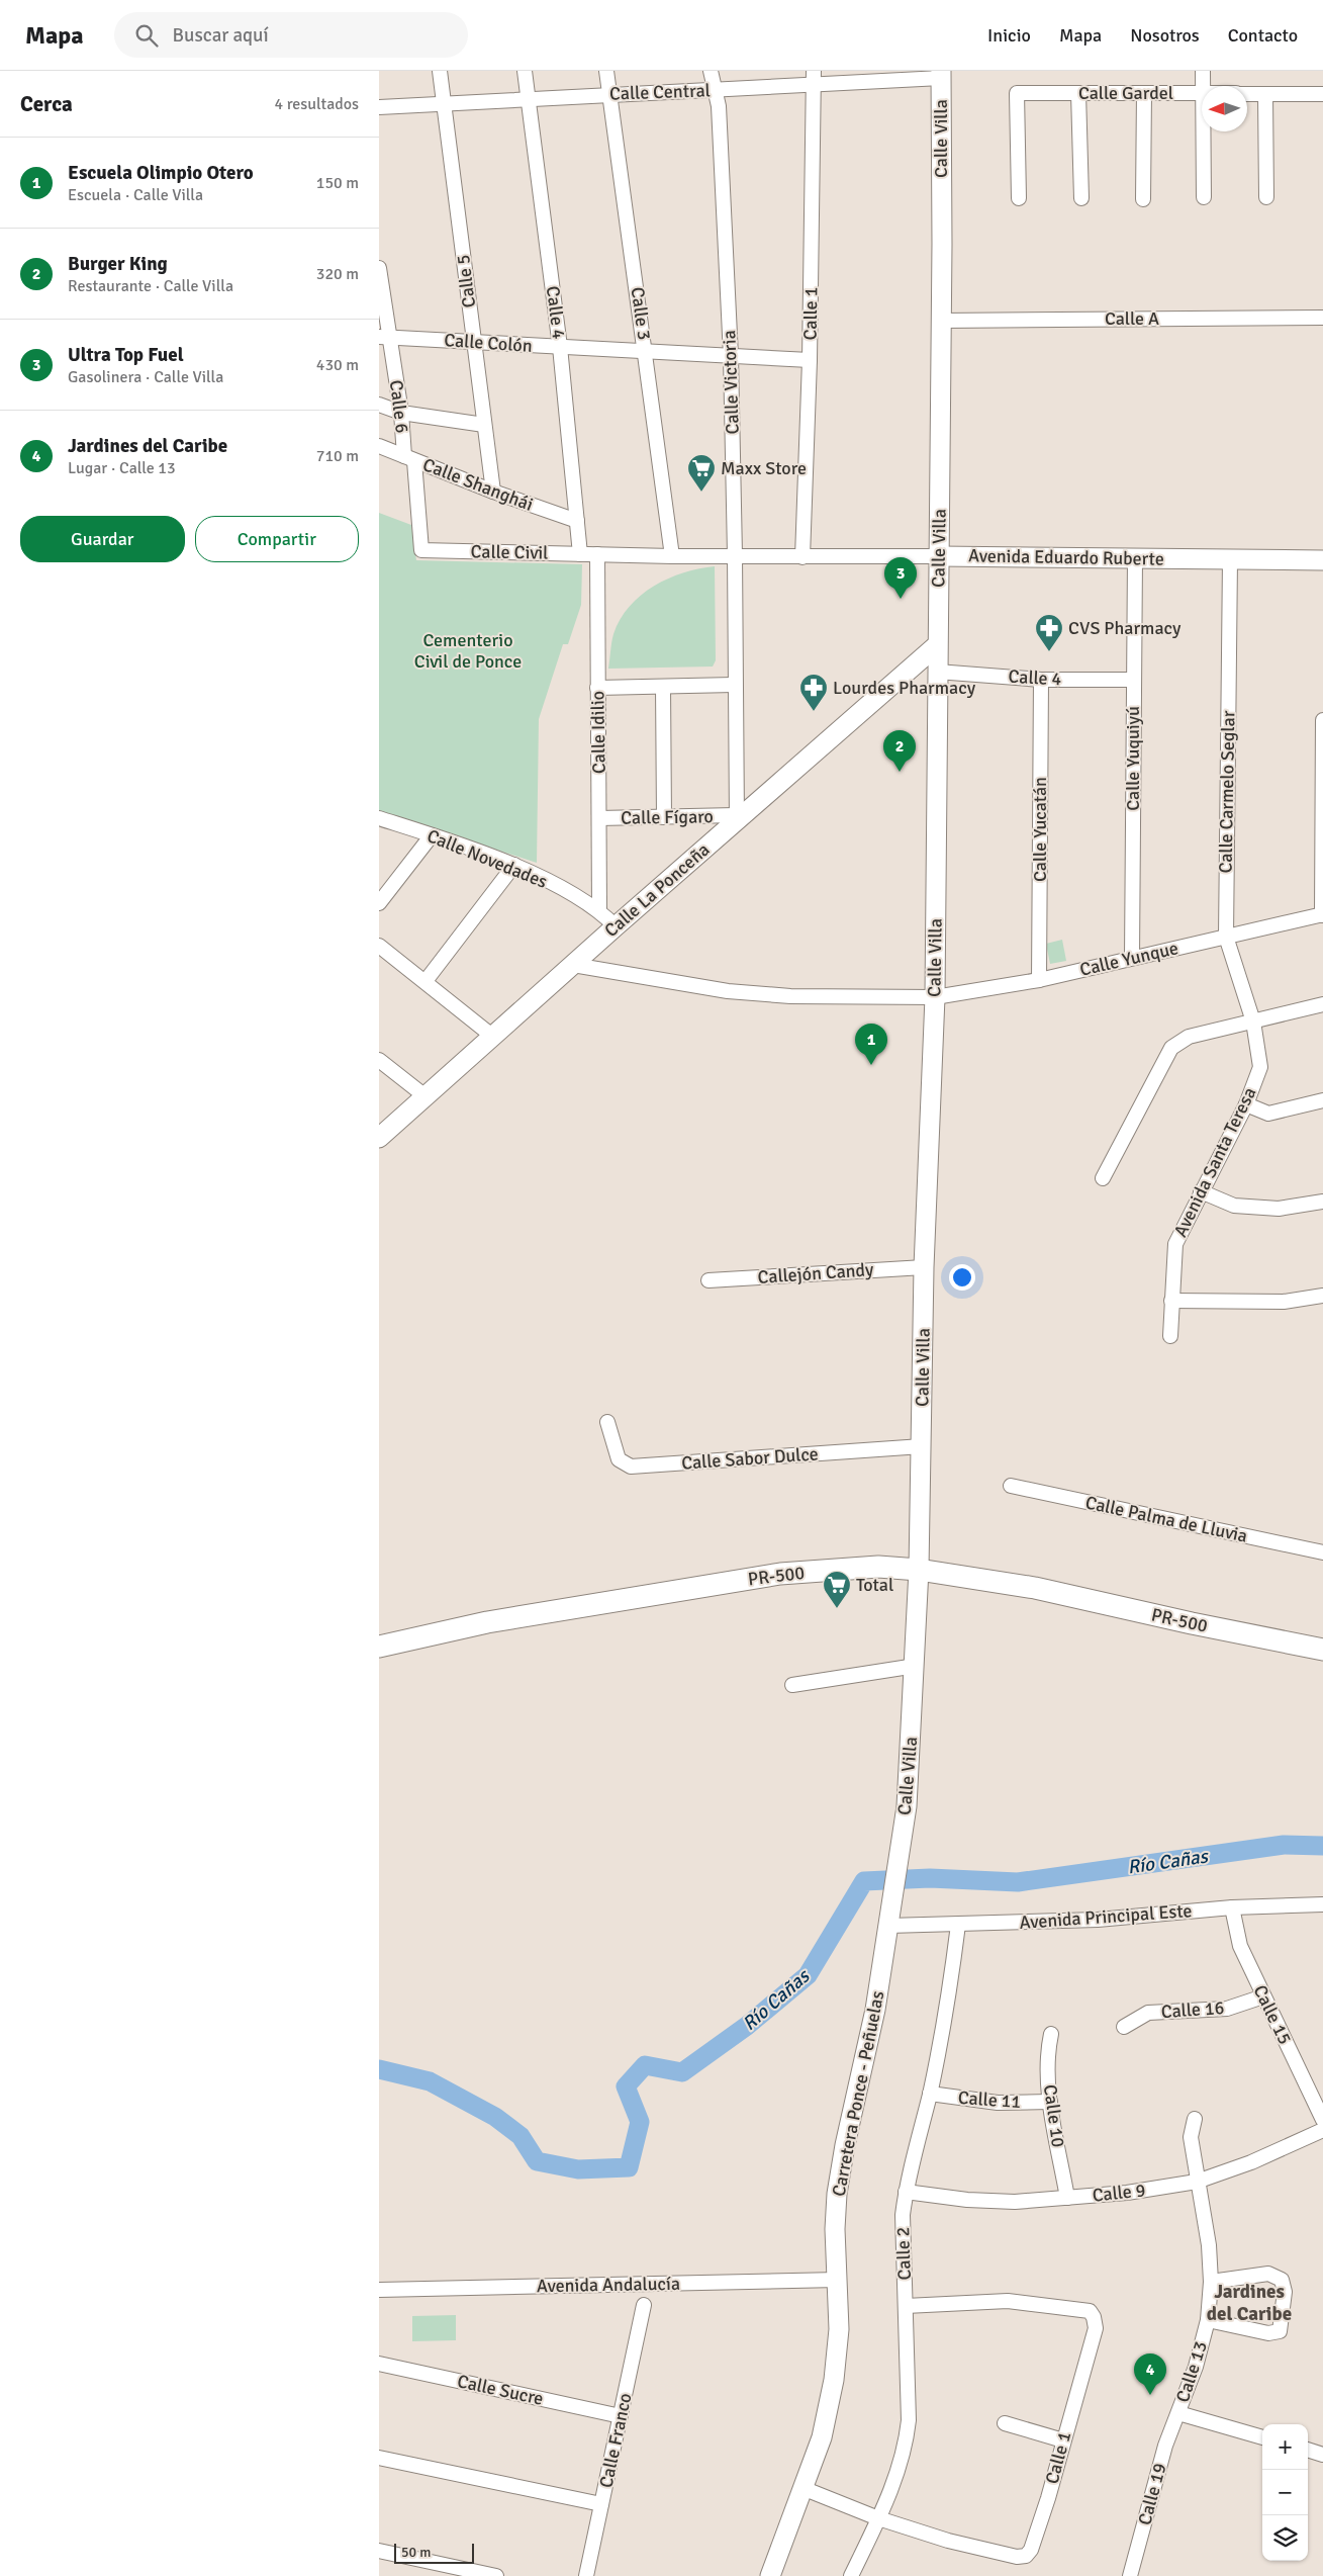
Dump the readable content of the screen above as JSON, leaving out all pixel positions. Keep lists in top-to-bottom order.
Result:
{
  "streets": {
    "highway": ["PR-500"],
    "main road": [
      "Calle Villa",
      "Avenida Eduardo Ruberte",
      "Calle La Ponceña",
      "Carretera Ponce - Peñuelas"
    ],
    "street": [
      "Calle Central",
      "Calle Gardel",
      "Calle 5",
      "Calle 4",
      "Calle 3",
      "Calle 1",
      "Calle A",
      "Calle Colón",
      "Calle Victoria",
      "Calle 6",
      "Calle Shanghái",
      "Calle Civil",
      "Calle Idilio",
      "Calle Yuquiyú",
      "Calle Carmelo Seglar",
      "Calle Fígaro",
      "Calle Yucatán",
      "Calle Novedades",
      "Calle Yunque",
      "Avenida Santa Teresa",
      "Callejón Candy",
      "Calle Sabor Dulce",
      "Calle Palma de Lluvia",
      "Avenida Principal Este",
      "Calle 16",
      "Calle 15",
      "Calle 11",
      "Calle 10",
      "Calle 9",
      "Calle 2",
      "Avenida Andalucía",
      "Calle 13",
      "Calle Sucre",
      "Calle Franco",
      "Calle 19"
    ]
  },
  "crossings": [
    ["Calle Central", "Calle Villa"],
    ["Calle Central", "Calle 5"],
    ["Calle Central", "Calle 4"],
    ["Calle Central", "Calle 3"],
    ["Calle Central", "Calle 1"],
    ["Calle Central", "Calle Victoria"],
    ["Calle Villa", "Calle 4"],
    ["Calle Villa", "Calle A"],
    ["Calle Villa", "Avenida Eduardo Ruberte"],
    ["Calle Villa", "Calle La Ponceña"],
    ["Calle Villa", "Calle Yunque"],
    ["Calle Villa", "Callejón Candy"],
    ["Calle Villa", "Calle Sabor Dulce"],
    ["Calle Villa", "PR-500"],
    ["Calle Villa", "Carretera Ponce - Peñuelas"],
    ["Calle 5", "Calle Colón"],
    ["Calle 5", "Calle Shanghái"],
    ["Calle 4", "Calle Colón"],
    ["Calle 4", "Calle Shanghái"],
    ["Calle 4", "Calle Civil"],
    ["Calle 4", "Calle Yuquiyú"],
    ["Calle 4", "Calle Yucatán"],
    ["Calle 3", "Calle Colón"],
    ["Calle 3", "Avenida Eduardo Ruberte"],
    ["Calle 1", "Calle Colón"],
    ["Calle 1", "Avenida Eduardo Ruberte"],
    ["Calle 1", "Carretera Ponce - Peñuelas"],
    ["Calle 1", "Calle 2"],
    ["Calle Colón", "Calle Victoria"],
    ["Calle Colón", "Calle 6"],
    ["Calle Victoria", "Avenida Eduardo Ruberte"],
    ["Calle Victoria", "Calle Fígaro"],
    ["Calle Victoria", "Calle La Ponceña"],
    ["Calle 6", "Calle Shanghái"],
    ["Calle 6", "Calle Civil"],
    ["Calle Civil", "Avenida Eduardo Ruberte"],
    ["Calle Civil", "Calle Idilio"],
    ["Avenida Eduardo Ruberte", "Calle Idilio"],
    ["Avenida Eduardo Ruberte", "Calle Yuquiyú"],
    ["Avenida Eduardo Ruberte", "Calle Carmelo Seglar"],
    ["Calle Idilio", "Calle Fígaro"],
    ["Calle Idilio", "Calle Novedades"],
    ["Calle Yuquiyú", "Calle Yunque"],
    ["Calle Carmelo Seglar", "Calle Yunque"],
    ["Calle Carmelo Seglar", "Avenida Santa Teresa"],
    ["Calle Fígaro", "Calle La Ponceña"],
    ["Calle Yucatán", "Calle Yunque"],
    ["Calle Novedades", "Calle La Ponceña"],
    ["Calle La Ponceña", "Calle Yunque"],
    ["Avenida Principal Este", "Calle 15"],
    ["Avenida Principal Este", "Carretera Ponce - Peñuelas"],
    ["Avenida Principal Este", "Calle 2"],
    ["Calle 16", "Calle 15"],
    ["Carretera Ponce - Peñuelas", "Avenida Andalucía"],
    ["Calle 11", "Calle 10"],
    ["Calle 11", "Calle 2"],
    ["Calle 10", "Calle 9"],
    ["Calle 9", "Calle 2"],
    ["Calle 9", "Calle 13"],
    ["Calle 13", "Calle 19"],
    ["Calle Sucre", "Calle Franco"]
  ],
  "districts": ["Jardines del Caribe"],
  "water": ["Río Cañas"],
  "parks": ["Cementerio Civil de Ponce"],
  "places": {
    "supermarket": ["Maxx Store", "Total"],
    "pharmacy": ["CVS Pharmacy", "Lourdes Pharmacy"]
  },
  "scale_bar": "50 m",
  "north": "left",
  "page": {
    "header": "Mapa",
    "search": "Buscar aquí",
    "nav": [
      "Inicio",
      "Mapa",
      "Nosotros",
      "Contacto"
    ],
    "heading": ["Cerca", "4 resultados"],
    "list": [
      {
        "mark": "1",
        "name": "Escuela Olimpio Otero",
        "note": "Escuela · Calle Villa",
        "value": "150 m"
      },
      {
        "mark": "2",
        "name": "Burger King",
        "note": "Restaurante · Calle Villa",
        "value": "320 m"
      },
      {
        "mark": "3",
        "name": "Ultra Top Fuel",
        "note": "Gasolinera · Calle Villa",
        "value": "430 m"
      },
      {
        "mark": "4",
        "name": "Jardines del Caribe",
        "note": "Lugar · Calle 13",
        "value": "710 m"
      }
    ],
    "buttons": ["Guardar", "Compartir"],
    "pins": [
      "3",
      "2",
      "1",
      "4"
    ],
    "map_buttons": ["+", "−"],
    "scale": "50 m"
  }
}
